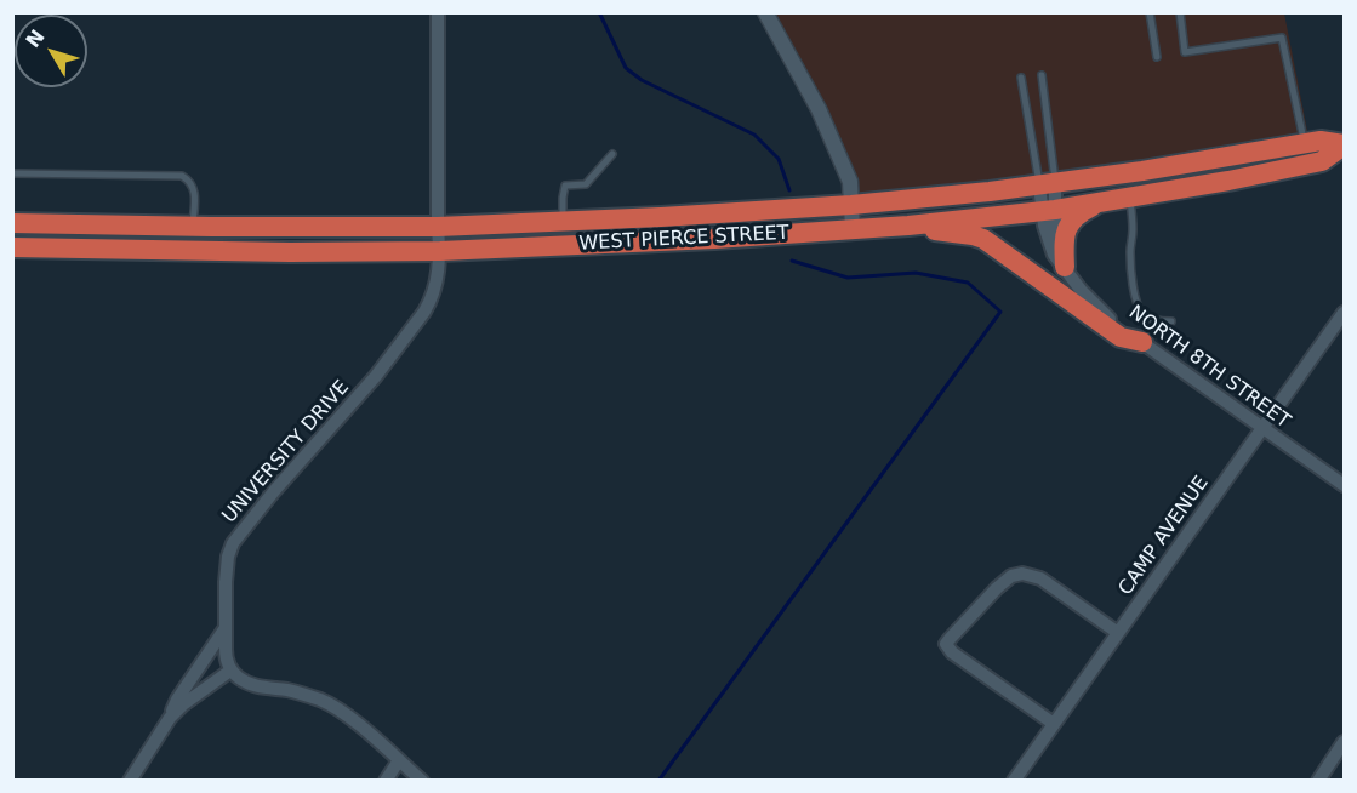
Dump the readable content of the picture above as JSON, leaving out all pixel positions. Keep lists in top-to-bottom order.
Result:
{
  "streets": {
    "highway": ["WEST PIERCE STREET"],
    "street": ["NORTH 8TH STREET", "UNIVERSITY DRIVE", "CAMP AVENUE"]
  },
  "crossings": [
    ["WEST PIERCE STREET", "NORTH 8TH STREET"],
    ["WEST PIERCE STREET", "UNIVERSITY DRIVE"],
    ["NORTH 8TH STREET", "CAMP AVENUE"]
  ],
  "north": "top left"
}
